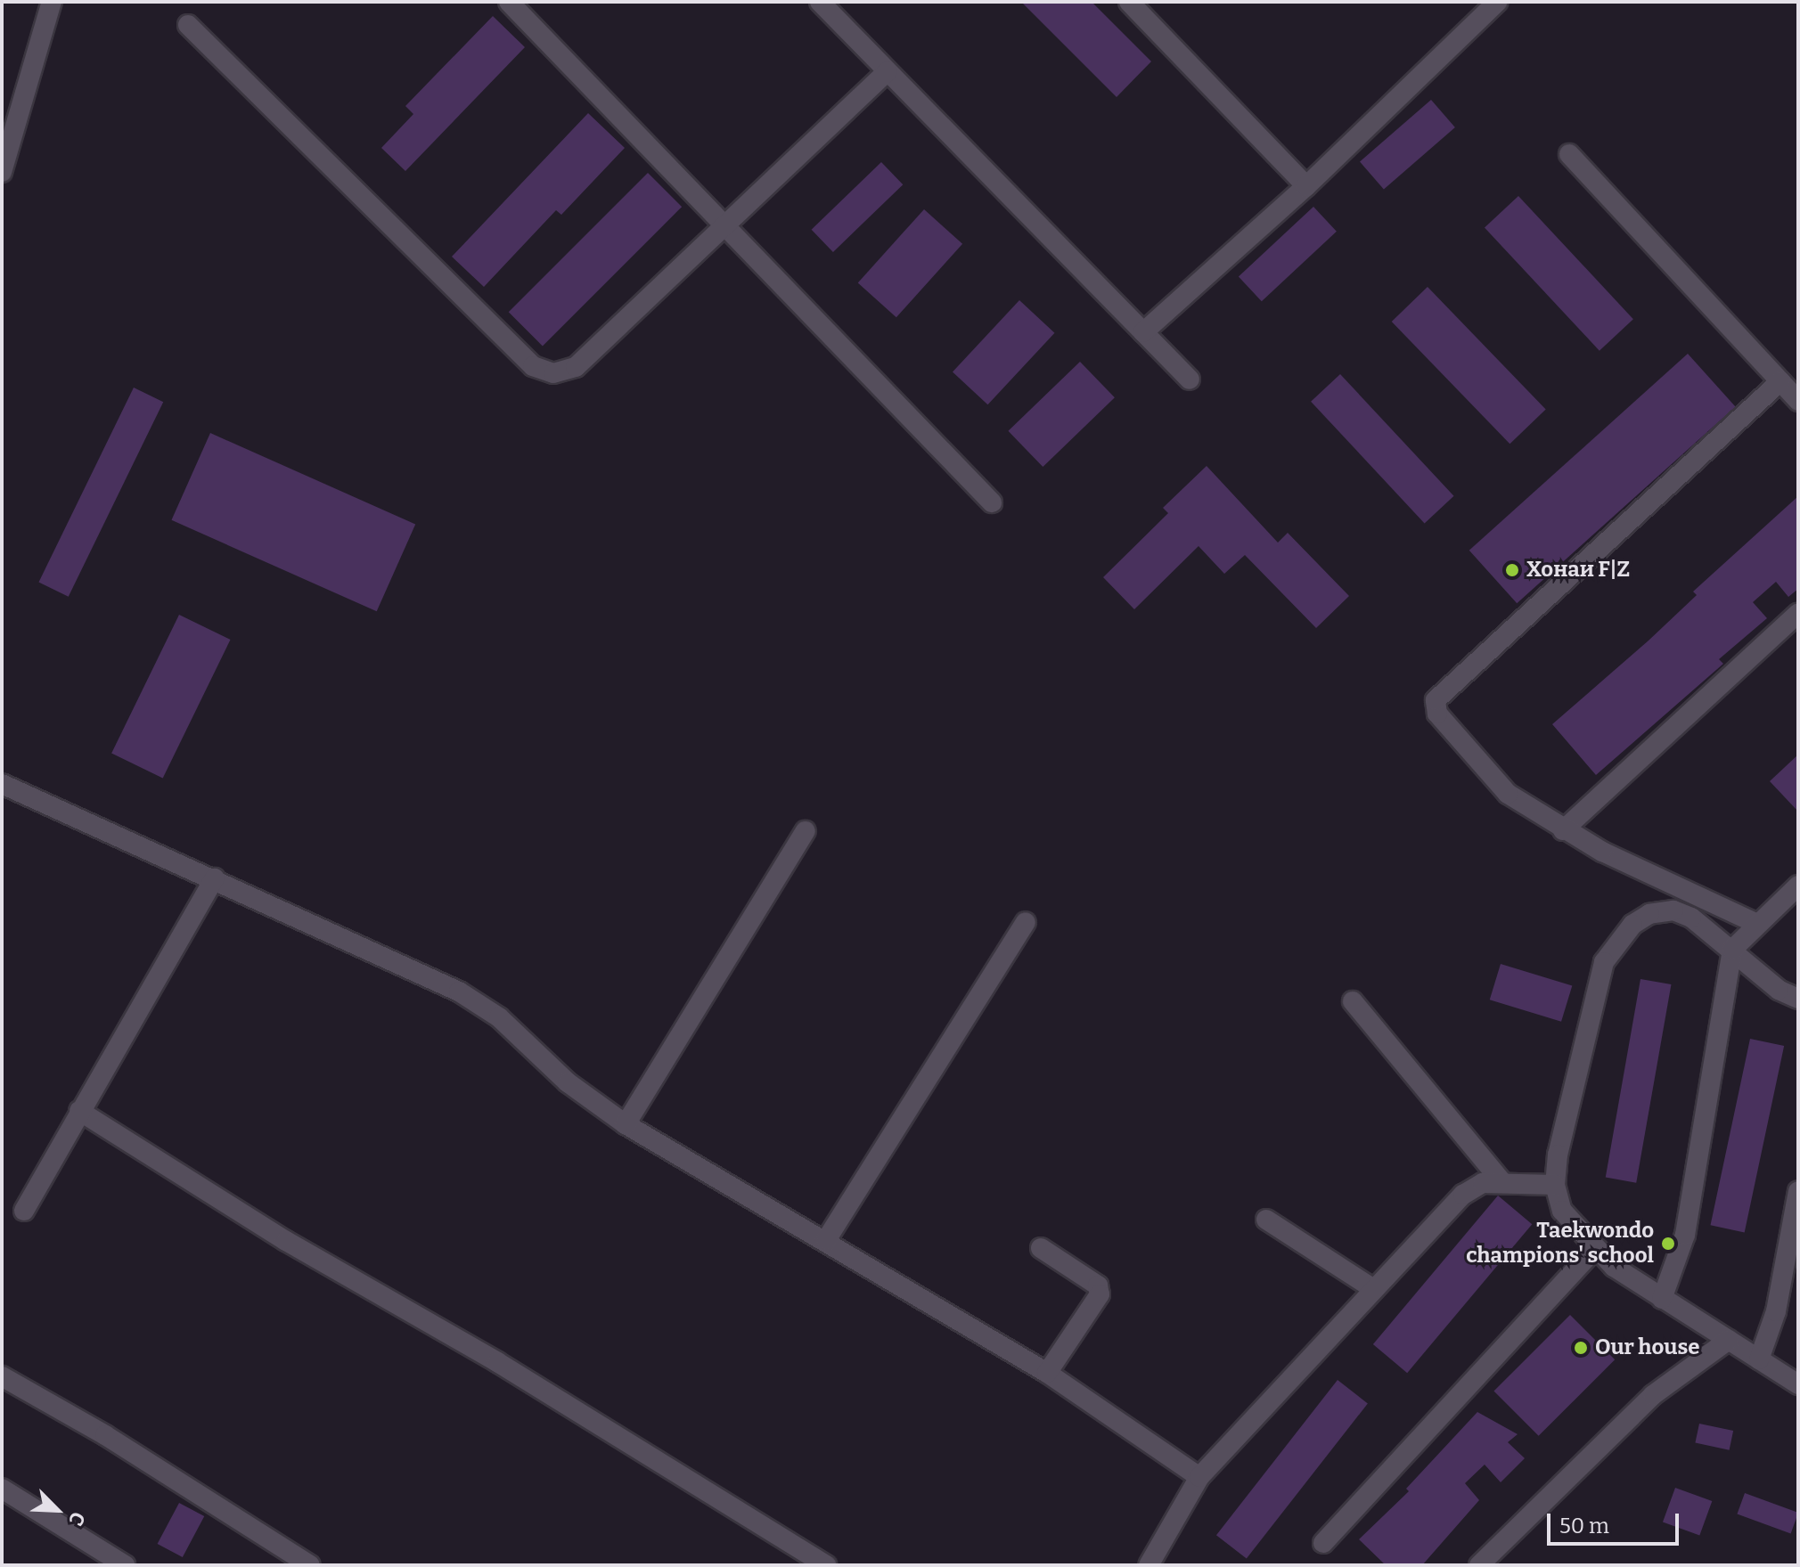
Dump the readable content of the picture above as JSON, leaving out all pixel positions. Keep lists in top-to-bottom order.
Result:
{
  "places": ["Хонаи F|Z", "Taekwondo champions' school", "Our house"],
  "scale_bar": "50 m",
  "north": "bottom right"
}
